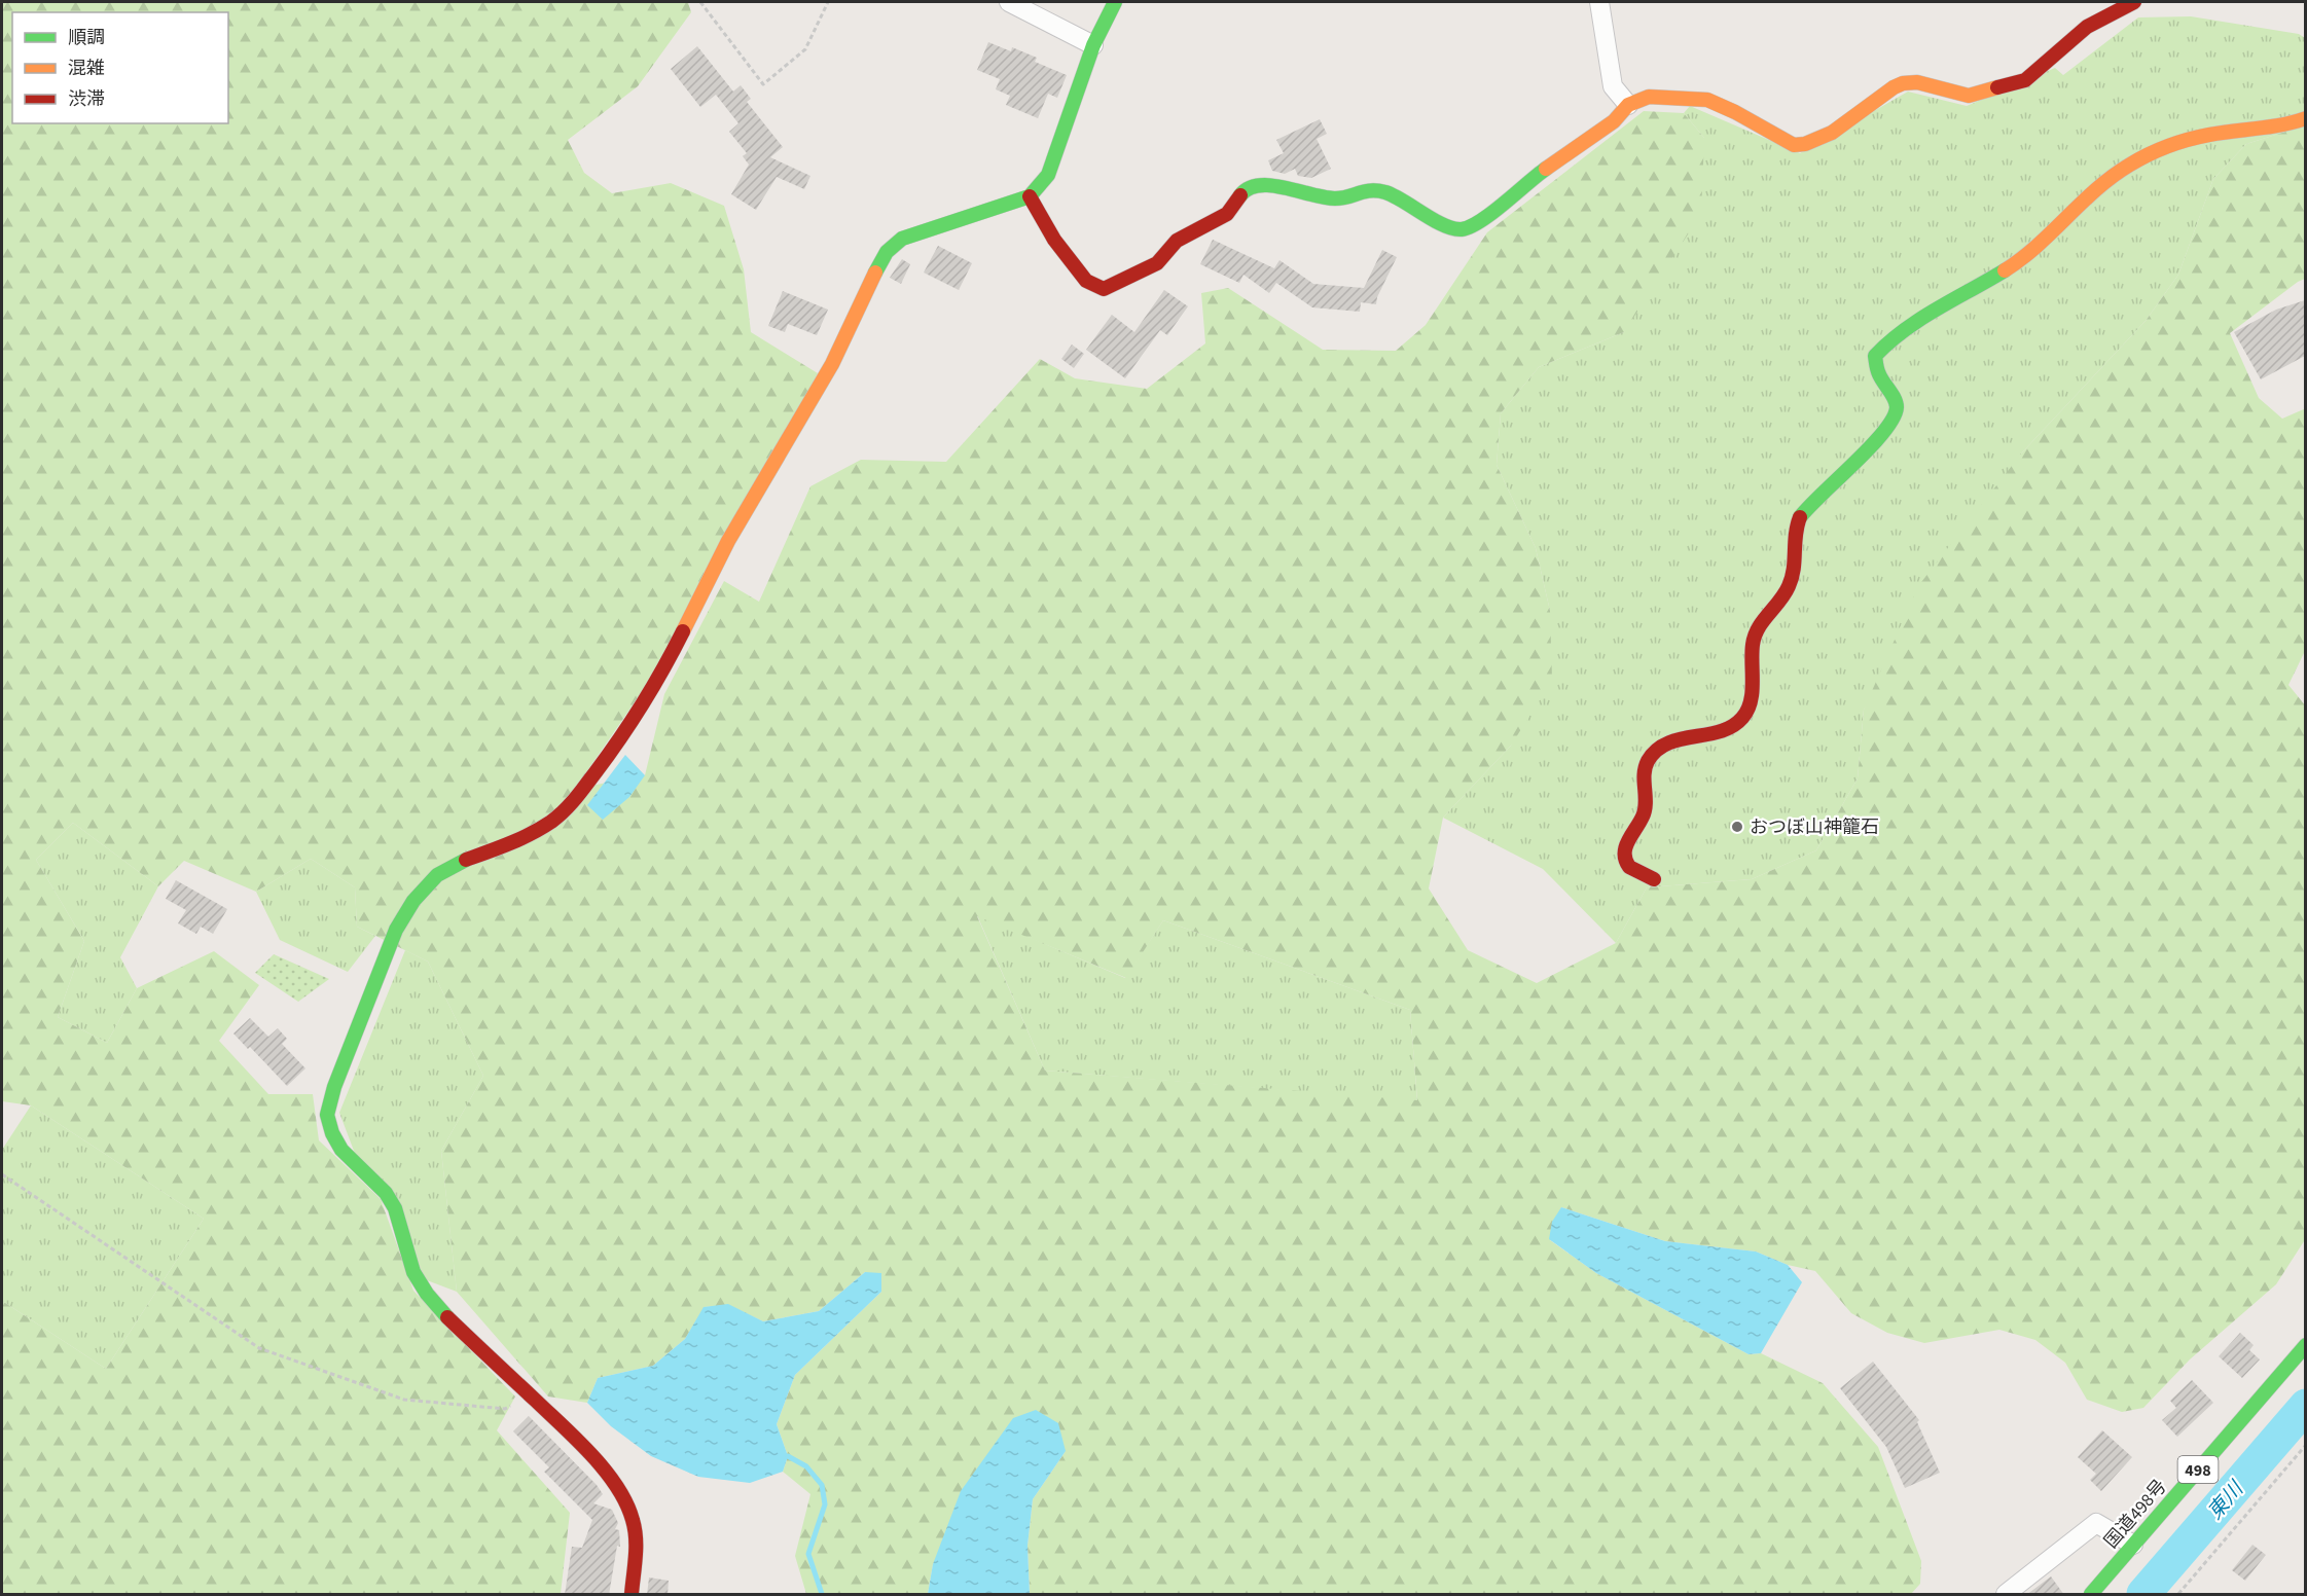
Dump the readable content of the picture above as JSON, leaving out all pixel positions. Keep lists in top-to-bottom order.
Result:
{
  "streets": {
    "main road": ["498", "国道498号"]
  },
  "water": ["東川"],
  "places": ["おつぼ山神籠石"],
  "legend": ["順調", "混雑", "渋滞"]
}
